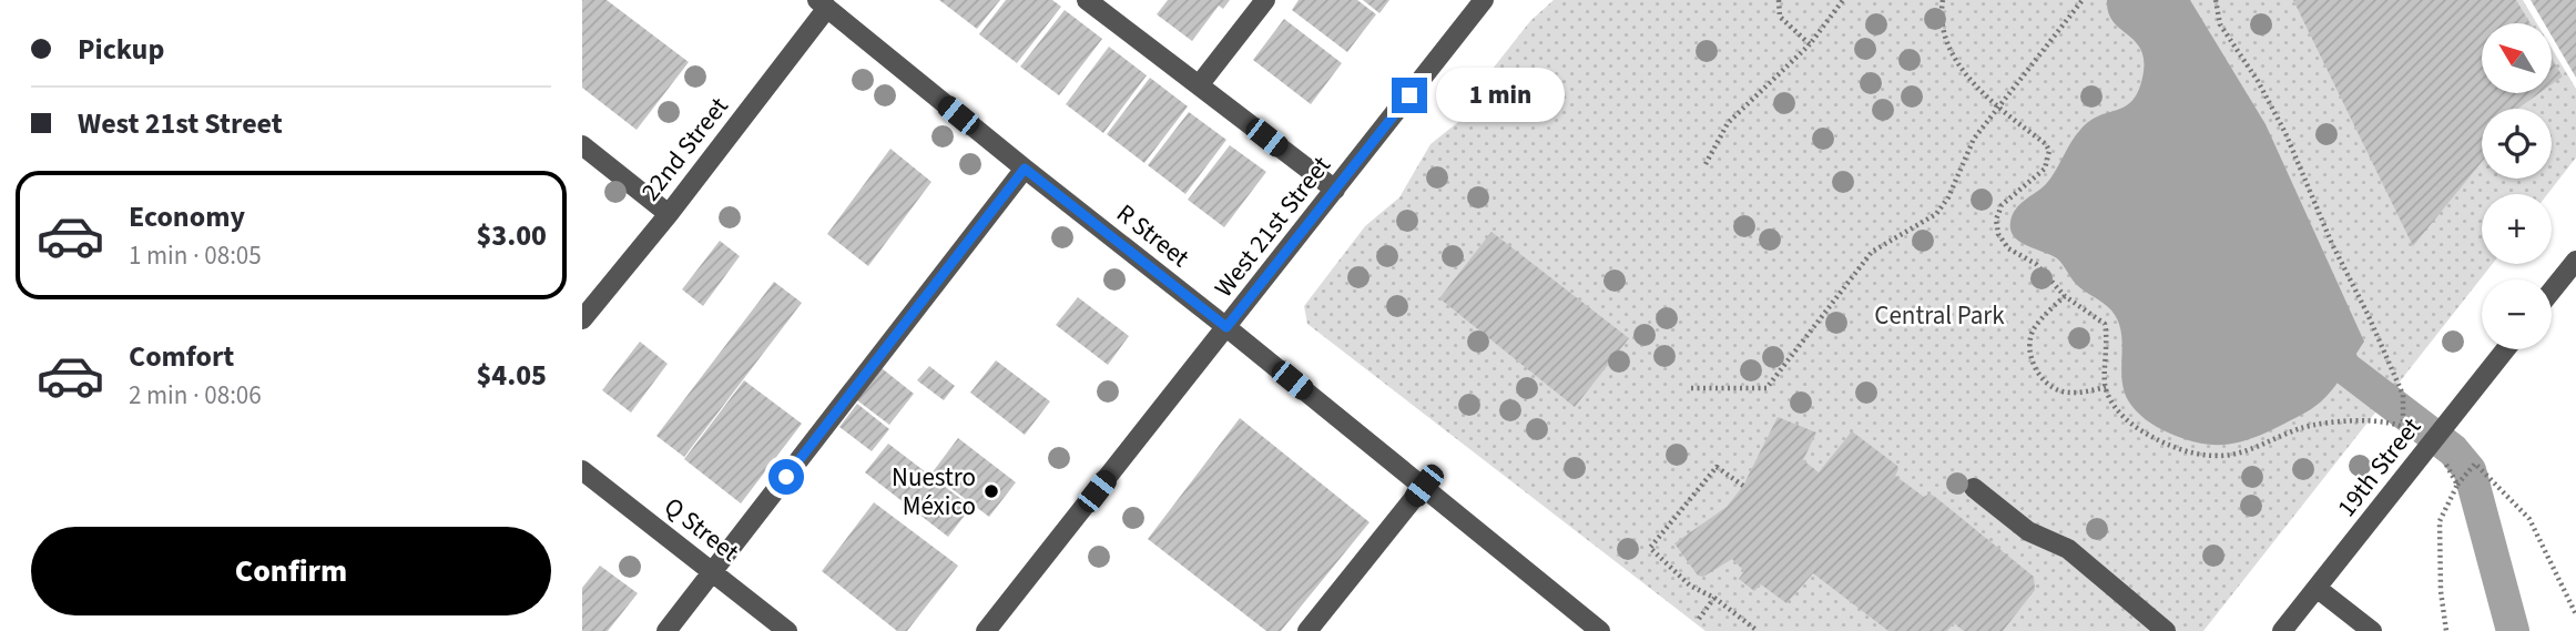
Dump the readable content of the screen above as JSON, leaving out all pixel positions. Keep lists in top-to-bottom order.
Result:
{
  "streets": {
    "street": [
      "22nd Street",
      "West 21st Street",
      "R Street",
      "19th Street",
      "Q Street"
    ]
  },
  "crossings": [
    ["22nd Street", "R Street"],
    ["West 21st Street", "R Street"]
  ],
  "parks": ["Central Park"],
  "places": ["Nuestro México"],
  "north": "top left",
  "page": {
    "banner": ["Pickup", "West 21st Street"],
    "map_buttons": ["+", "−"],
    "bubble": "1 min",
    "list": [
      {
        "name": "Economy",
        "note": "1 min · 08:05",
        "value": "$3.00"
      },
      {
        "name": "Comfort",
        "note": "2 min · 08:06",
        "value": "$4.05"
      }
    ],
    "buttons": "Confirm"
  }
}
